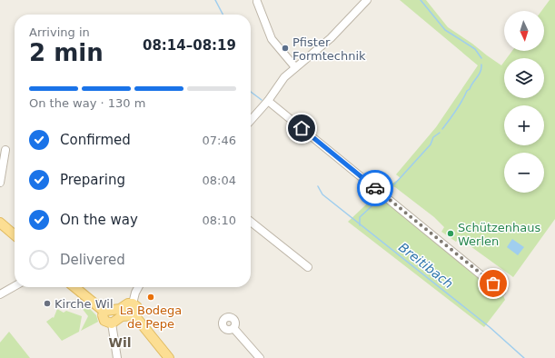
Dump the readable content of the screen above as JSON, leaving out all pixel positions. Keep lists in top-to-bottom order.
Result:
{
  "districts": ["Wil"],
  "water": ["Breitibach"],
  "places": [
    "Pfister Formtechnik",
    "Schützenhaus Werlen",
    "La Bodega de Pepe",
    "Kirche Wil"
  ],
  "north": "bottom",
  "page": {
    "map_buttons": ["+", "−"],
    "heading": ["2 min", "Arriving in", "08:14–08:19"],
    "bar": "On the way · 130 m",
    "list": [
      ["Confirmed", "07:46"],
      ["Preparing", "08:04"],
      ["On the way", "08:10"],
      "Delivered"
    ]
  }
}
